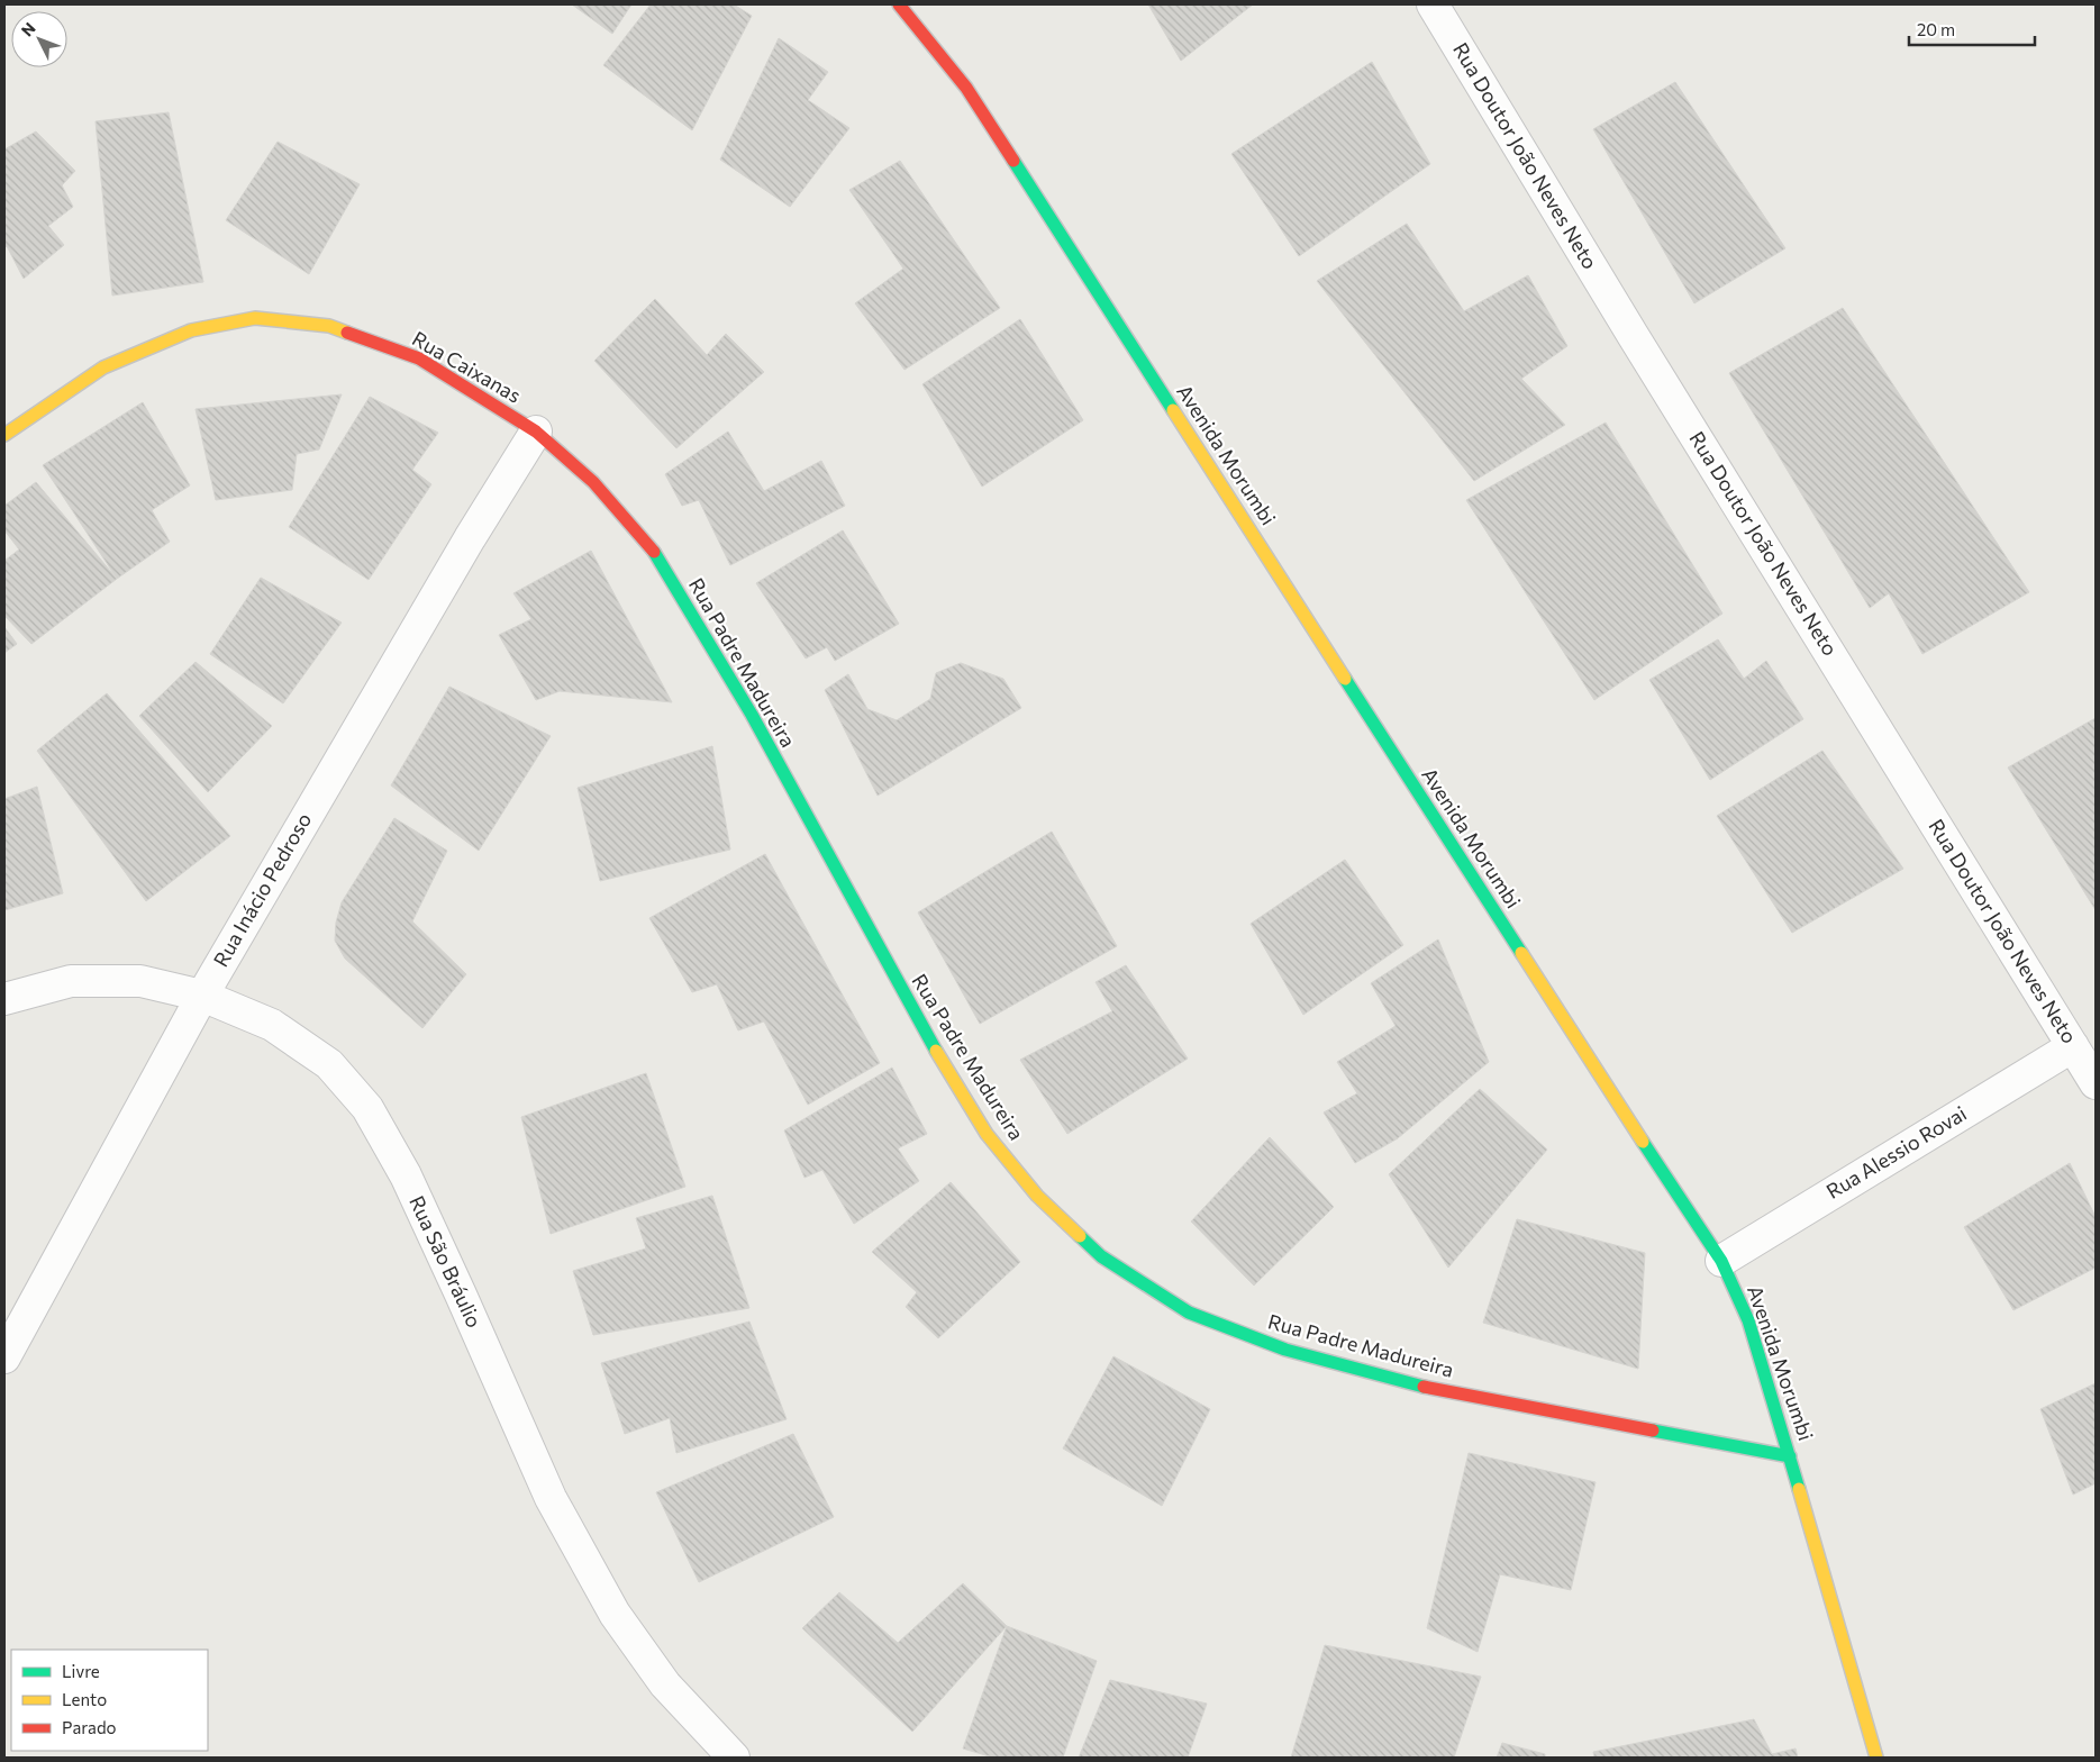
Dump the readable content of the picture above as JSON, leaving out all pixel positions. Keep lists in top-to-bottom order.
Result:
{
  "streets": {
    "street": [
      "Rua Doutor João Neves Neto",
      "Rua Caixanas",
      "Avenida Morumbi",
      "Rua Padre Madureira",
      "Rua Inácio Pedroso",
      "Rua Alessio Rovai",
      "Rua São Bráulio"
    ]
  },
  "crossings": [
    ["Rua Doutor João Neves Neto", "Rua Alessio Rovai"],
    ["Rua Caixanas", "Rua Padre Madureira"],
    ["Rua Caixanas", "Rua Inácio Pedroso"],
    ["Avenida Morumbi", "Rua Padre Madureira"],
    ["Avenida Morumbi", "Rua Alessio Rovai"],
    ["Rua Padre Madureira", "Rua Inácio Pedroso"],
    ["Rua Inácio Pedroso", "Rua São Bráulio"]
  ],
  "legend": ["Livre", "Lento", "Parado"],
  "scale_bar": "20 m",
  "north": "top left"
}
